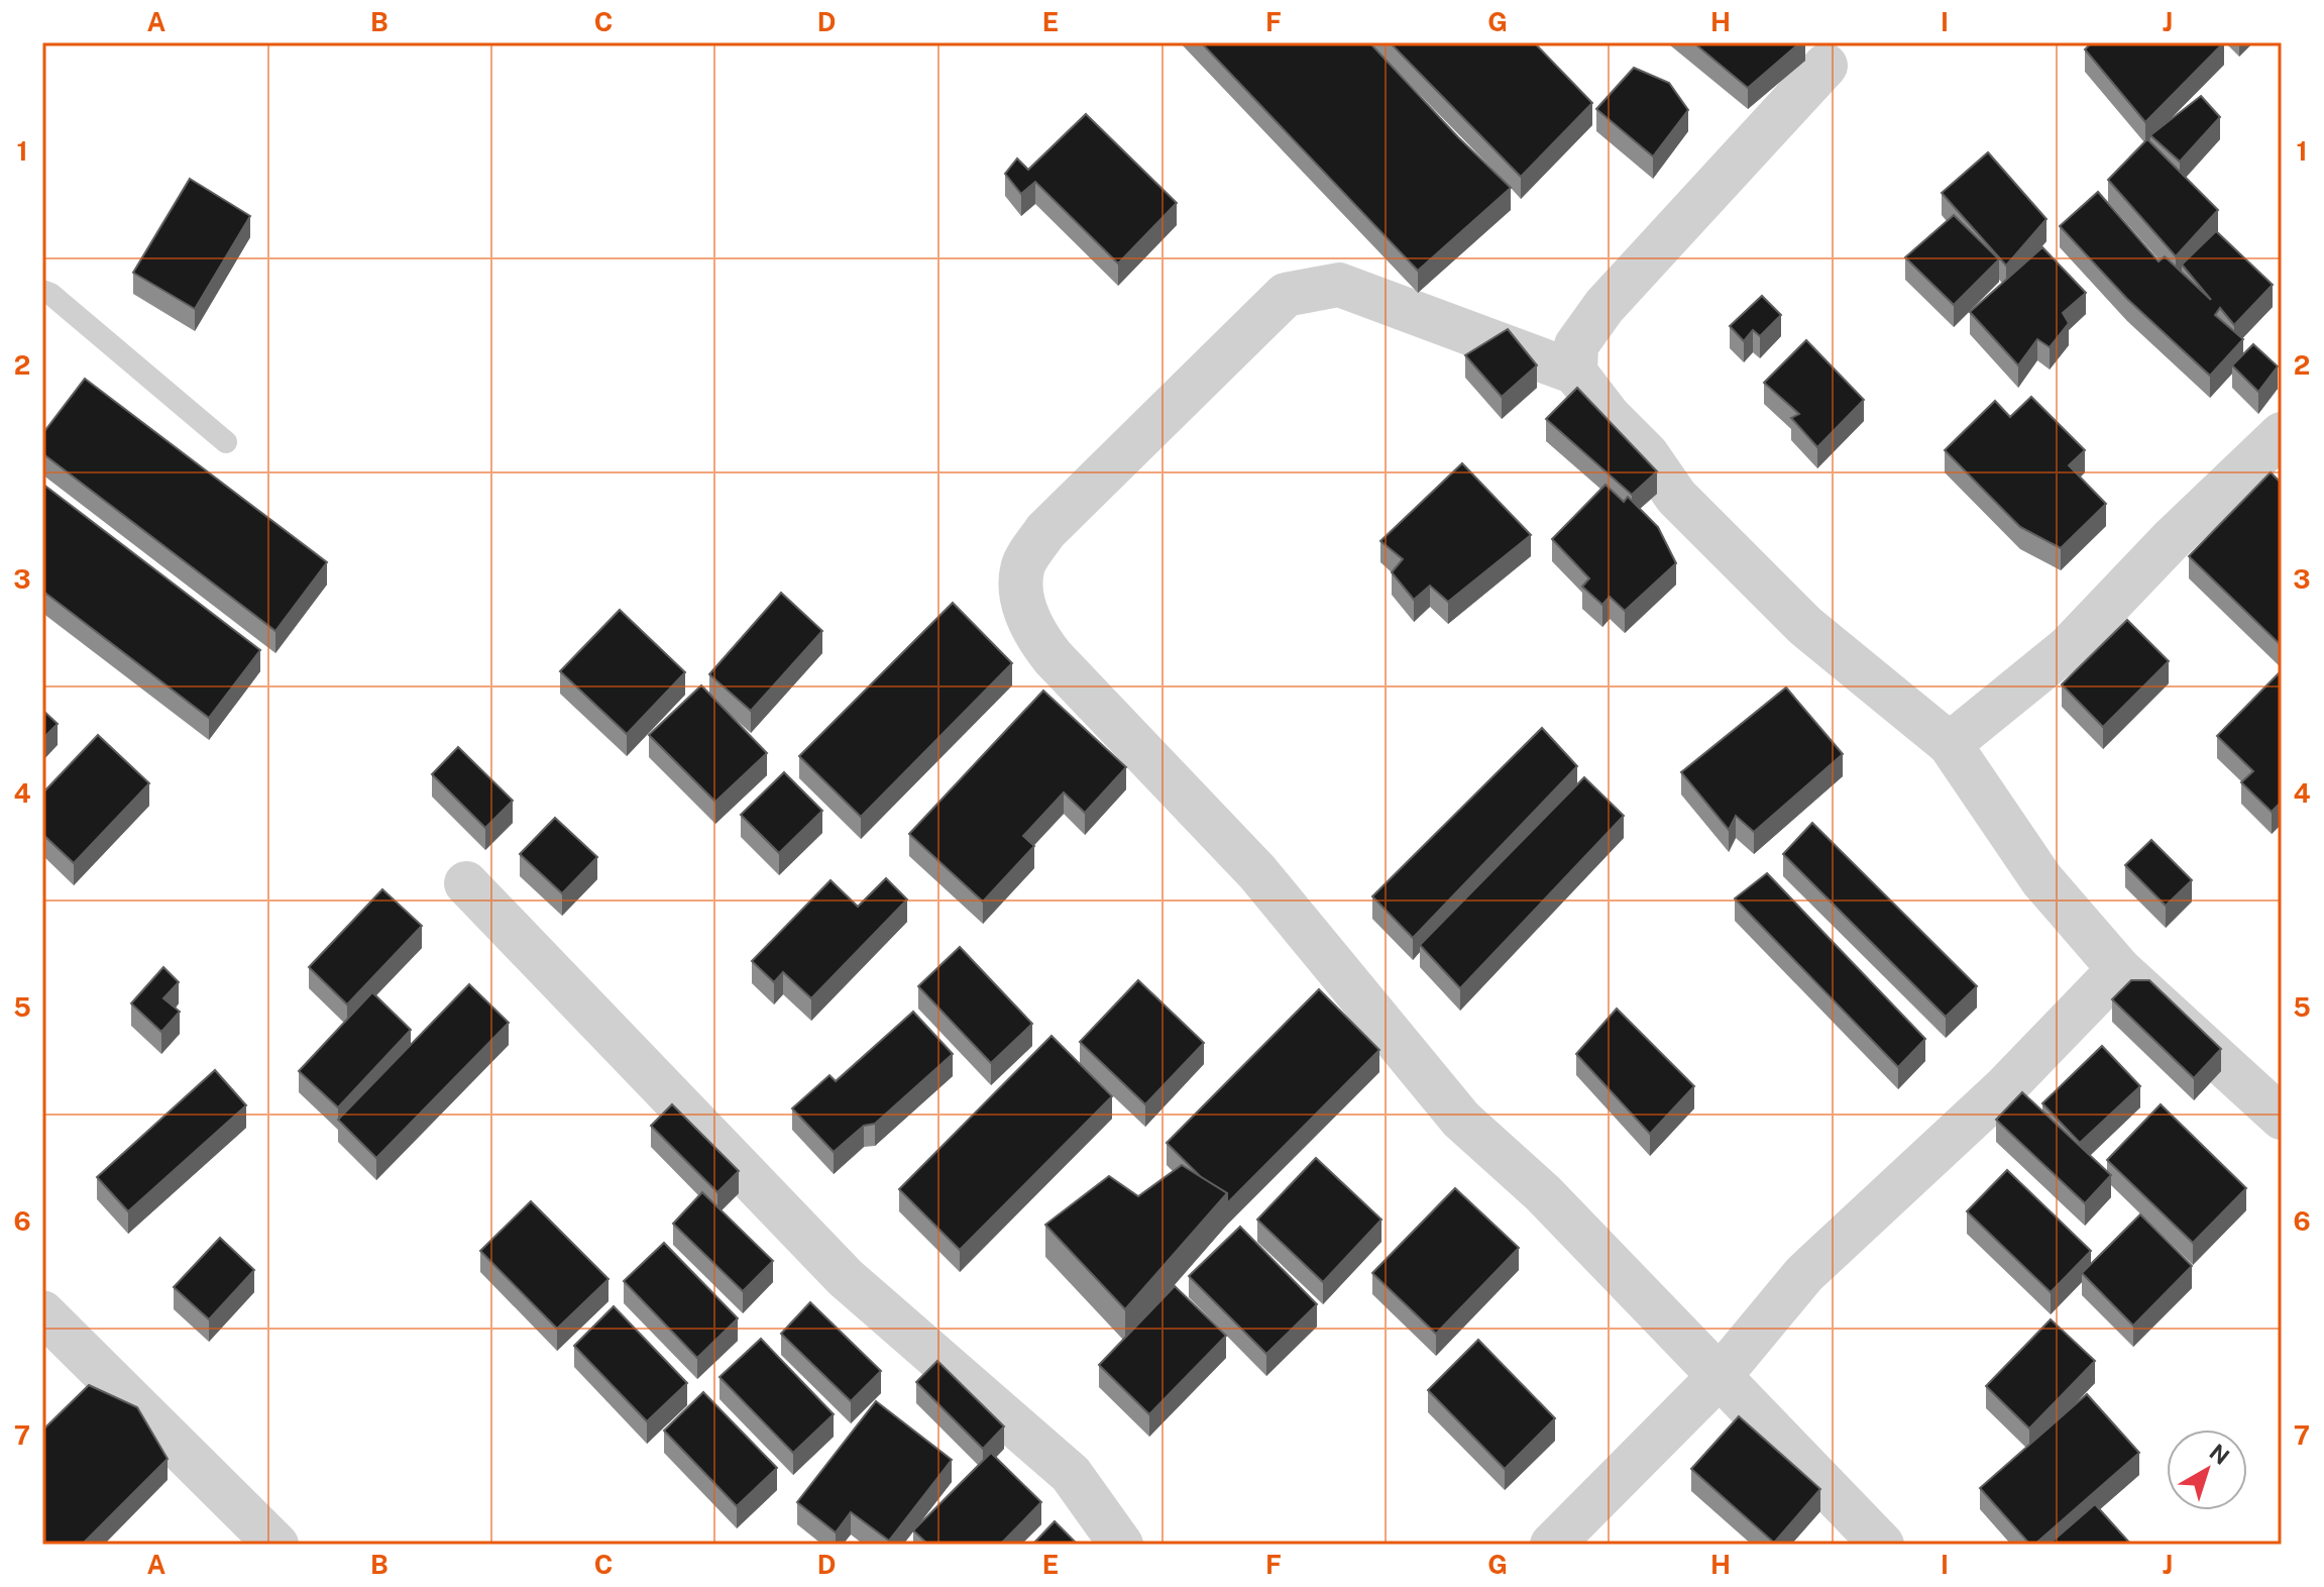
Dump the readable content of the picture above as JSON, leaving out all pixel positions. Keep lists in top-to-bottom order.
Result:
{
  "north": "top right",
  "grid": {
    "columns": [
      "A",
      "B",
      "C",
      "D",
      "E",
      "F",
      "G",
      "H",
      "I",
      "J"
    ],
    "rows": [
      "1",
      "2",
      "3",
      "4",
      "5",
      "6",
      "7"
    ]
  }
}
